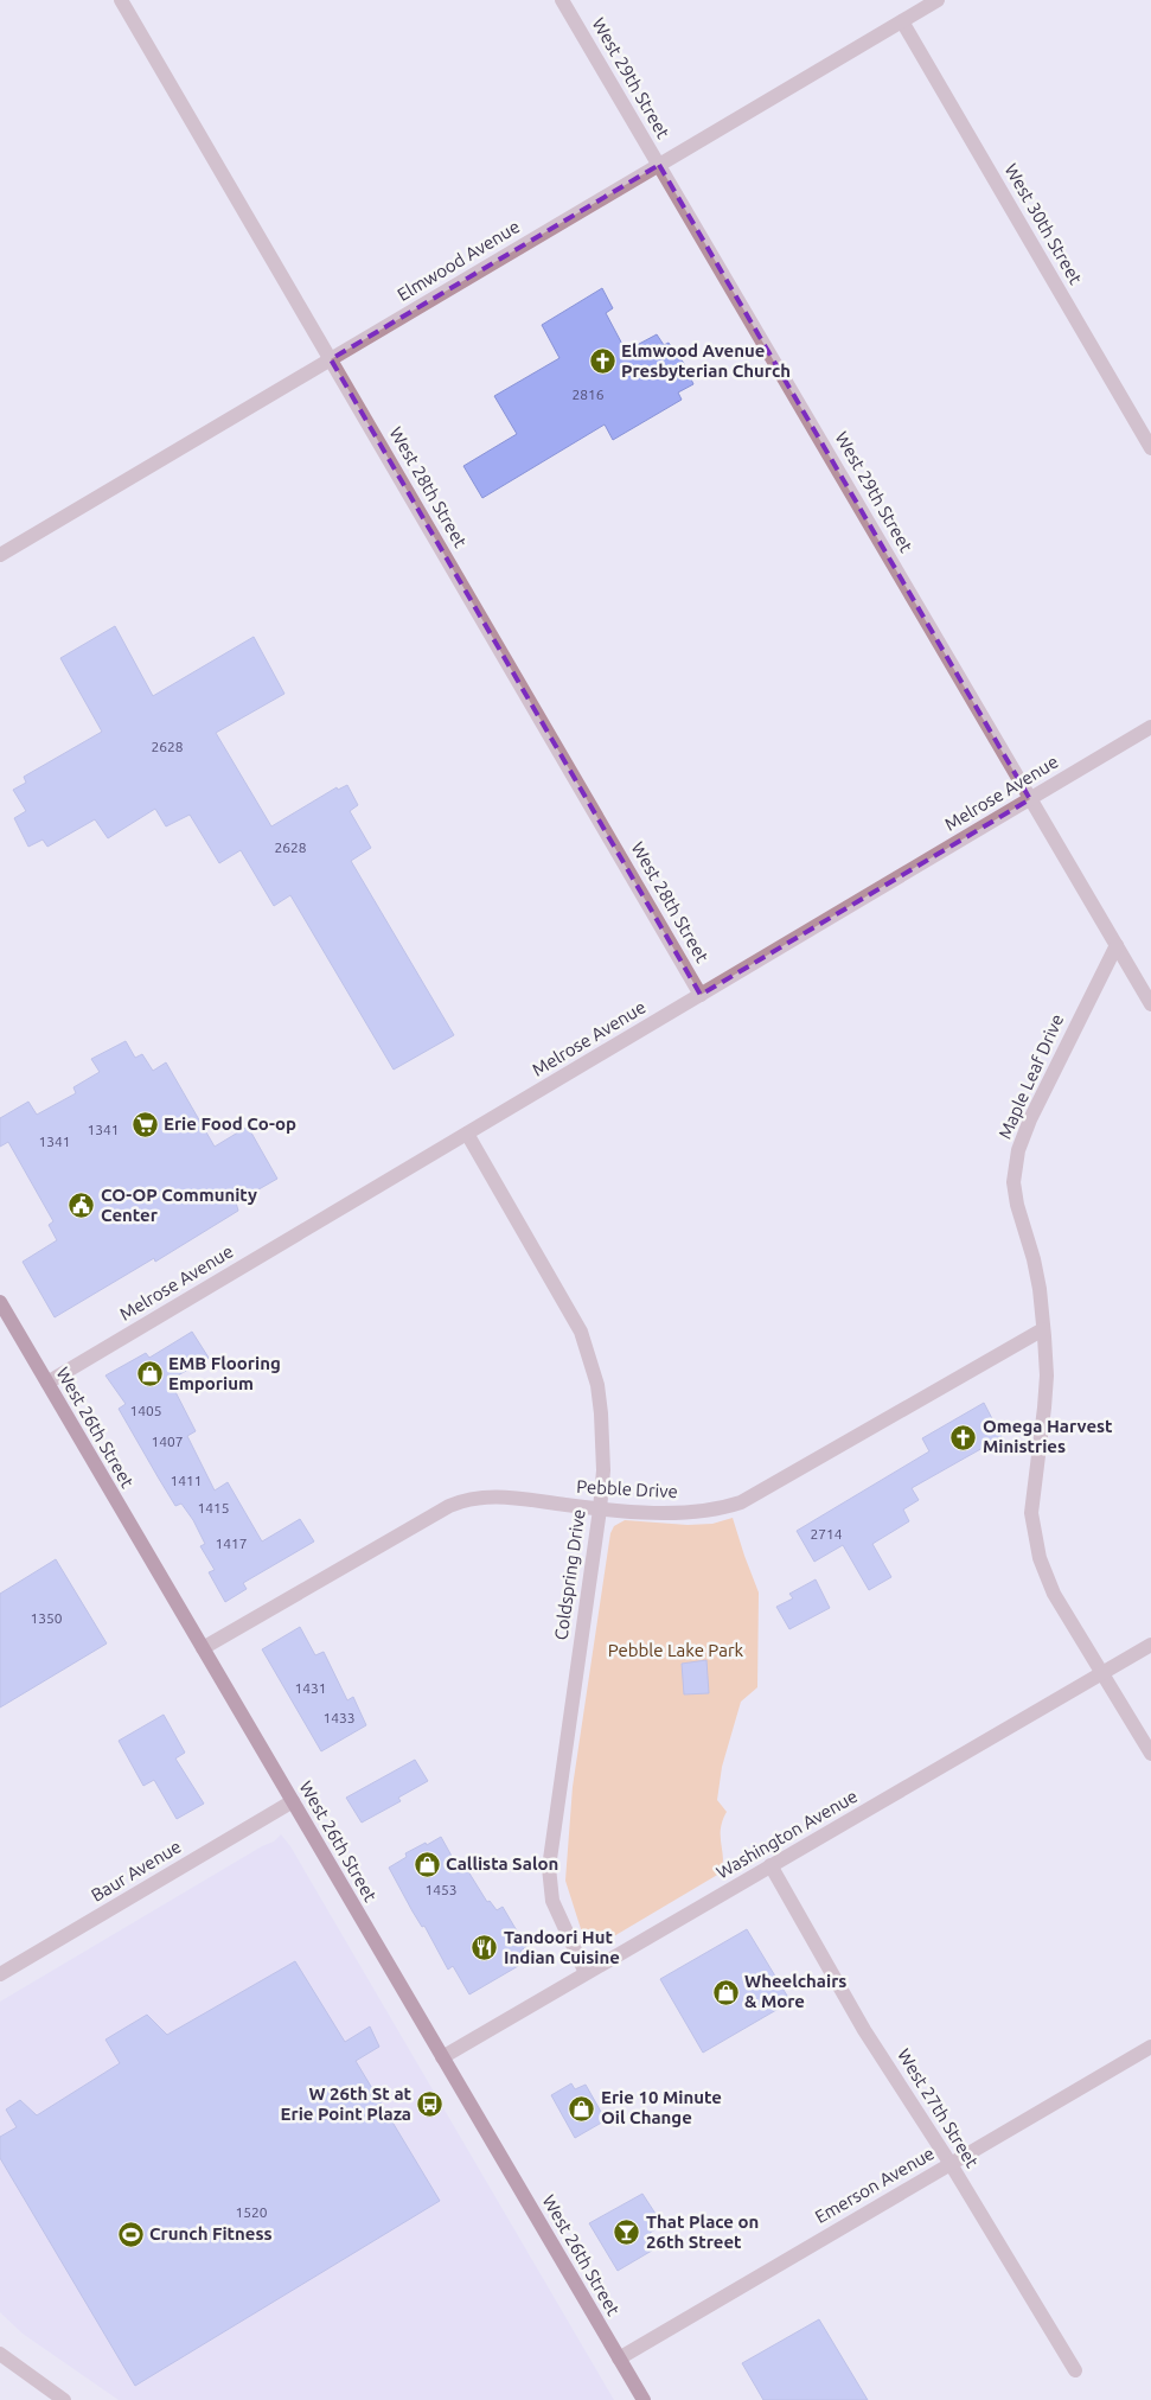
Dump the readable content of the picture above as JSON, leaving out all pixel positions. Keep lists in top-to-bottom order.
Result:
{
  "streets": {
    "main road": ["West 26th Street"],
    "street": [
      "West 29th Street",
      "West 30th Street",
      "Elmwood Avenue",
      "West 28th Street",
      "Melrose Avenue",
      "Maple Leaf Drive",
      "Pebble Drive",
      "Coldspring Drive",
      "Washington Avenue",
      "Baur Avenue",
      "West 27th Street",
      "Emerson Avenue"
    ]
  },
  "crossings": [
    ["West 29th Street", "Elmwood Avenue"],
    ["West 29th Street", "Melrose Avenue"],
    ["West 29th Street", "Maple Leaf Drive"],
    ["West 30th Street", "Elmwood Avenue"],
    ["Elmwood Avenue", "West 28th Street"],
    ["West 28th Street", "Melrose Avenue"],
    ["Melrose Avenue", "West 26th Street"],
    ["Melrose Avenue", "Coldspring Drive"],
    ["Maple Leaf Drive", "Pebble Drive"],
    ["Maple Leaf Drive", "Washington Avenue"],
    ["West 26th Street", "Pebble Drive"],
    ["West 26th Street", "Washington Avenue"],
    ["West 26th Street", "Baur Avenue"],
    ["West 26th Street", "Emerson Avenue"],
    ["Pebble Drive", "Coldspring Drive"],
    ["Coldspring Drive", "Washington Avenue"],
    ["Washington Avenue", "West 27th Street"],
    ["West 27th Street", "Emerson Avenue"]
  ],
  "parks": ["Pebble Lake Park"],
  "places": {
    "church": ["Elmwood Avenue Presbyterian Church", "Omega Harvest Ministries"],
    "supermarket": ["Erie Food Co-op"],
    "public building": ["CO-OP Community Center"],
    "shop": [
      "EMB Flooring Emporium",
      "Callista Salon",
      "Wheelchairs & More",
      "Erie 10 Minute Oil Change"
    ],
    "restaurant": ["Tandoori Hut Indian Cuisine"],
    "bus stop": ["W 26th St at Erie Point Plaza"],
    "bar": ["That Place on 26th Street"],
    "sports": ["Crunch Fitness"]
  },
  "house_numbers": [
    "2816",
    "2628",
    "2628",
    "1341",
    "1341",
    "1405",
    "1407",
    "1411",
    "1415",
    "2714",
    "1417",
    "1350",
    "1431",
    "1433",
    "1453",
    "1520"
  ]
}
